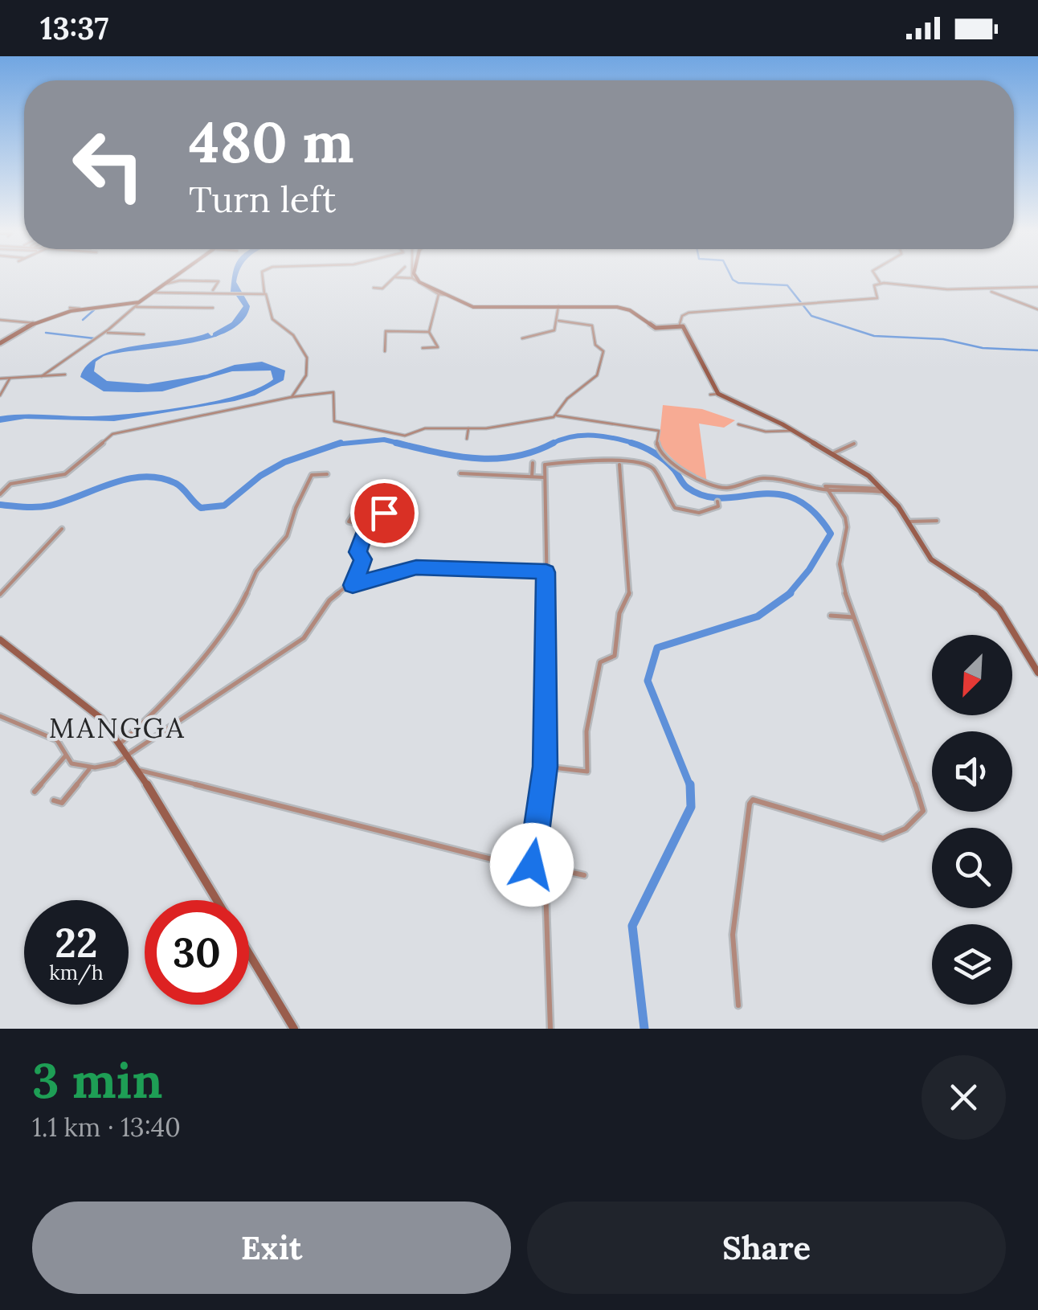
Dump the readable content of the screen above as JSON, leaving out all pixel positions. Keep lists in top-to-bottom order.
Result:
{
  "districts": ["MANGGA"],
  "north": "bottom left",
  "page": {
    "status": "13:37",
    "turn": ["480 m", "Turn left"],
    "speed": "22 km/h",
    "limit": "30",
    "heading": ["3 min", "1.1 km · 13:40"],
    "buttons": ["Exit", "Share"]
  }
}
